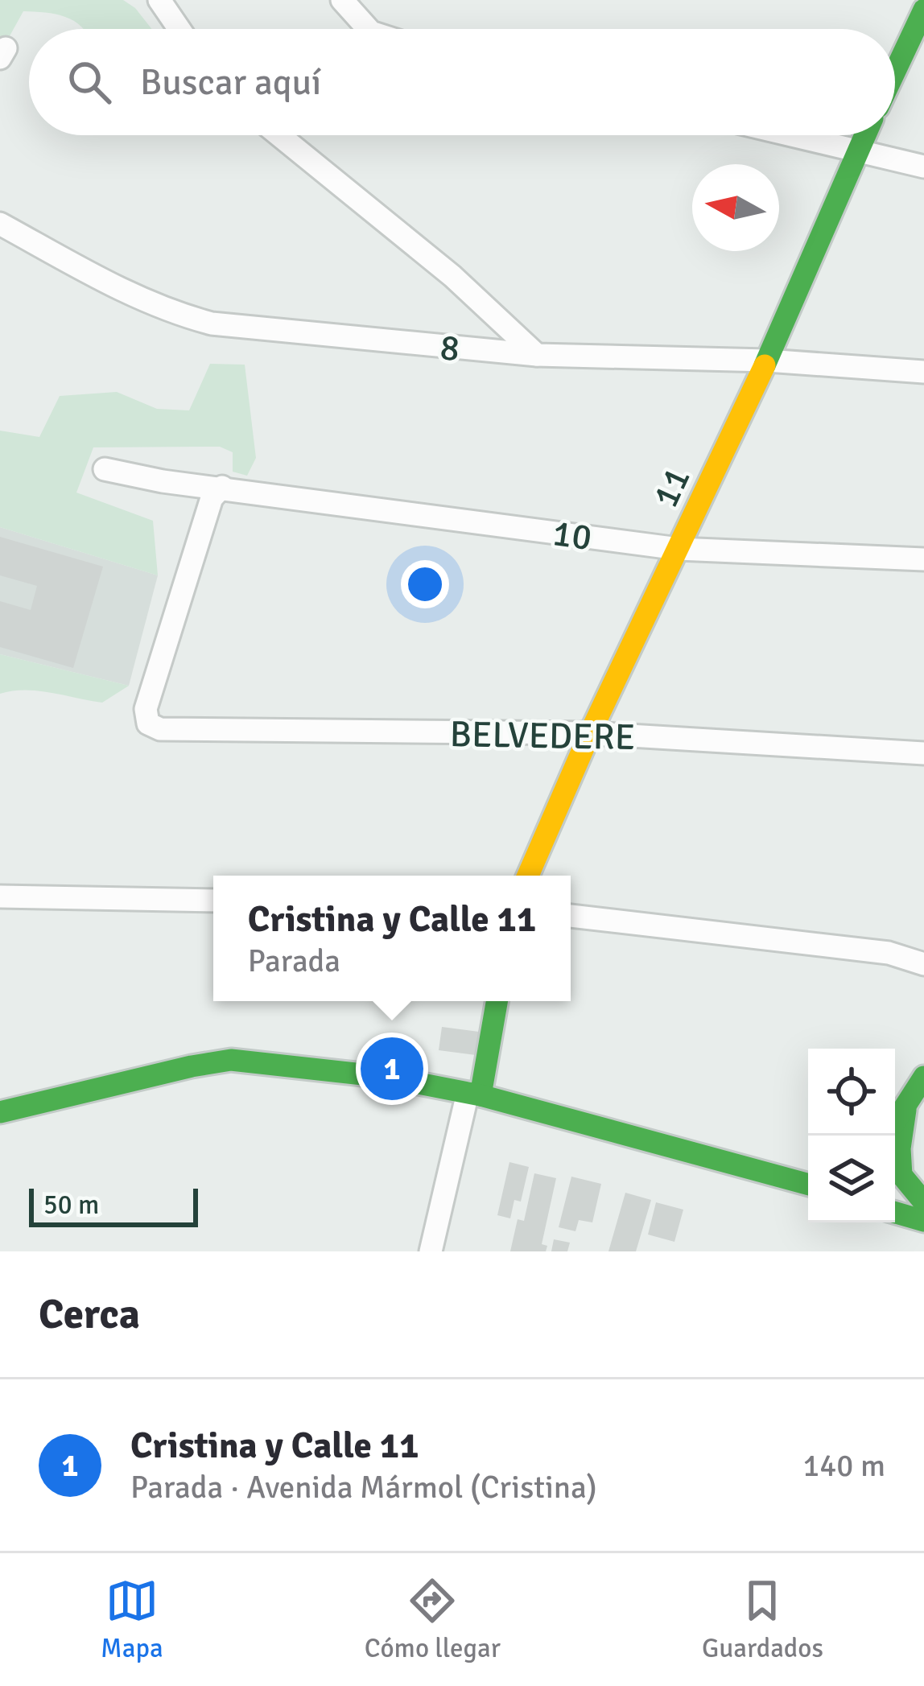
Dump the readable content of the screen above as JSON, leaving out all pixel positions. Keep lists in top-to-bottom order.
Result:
{
  "streets": {
    "main road": ["11"],
    "street": ["8", "10", "BELVEDERE"]
  },
  "crossings": [
    ["8", "11"],
    ["11", "10"],
    ["11", "BELVEDERE"],
    ["10", "BELVEDERE"]
  ],
  "scale_bar": "50 m",
  "north": "left",
  "page": {
    "search": "Buscar aquí",
    "popup": ["Cristina y Calle 11", "Parada"],
    "pins": "1",
    "scale": "50 m",
    "heading": "Cerca",
    "list": [
      {
        "mark": "1",
        "name": "Cristina y Calle 11",
        "note": "Parada · Avenida Mármol (Cristina)",
        "value": "140 m"
      }
    ],
    "nav": ["Mapa", "Cómo llegar", "Guardados"]
  }
}
